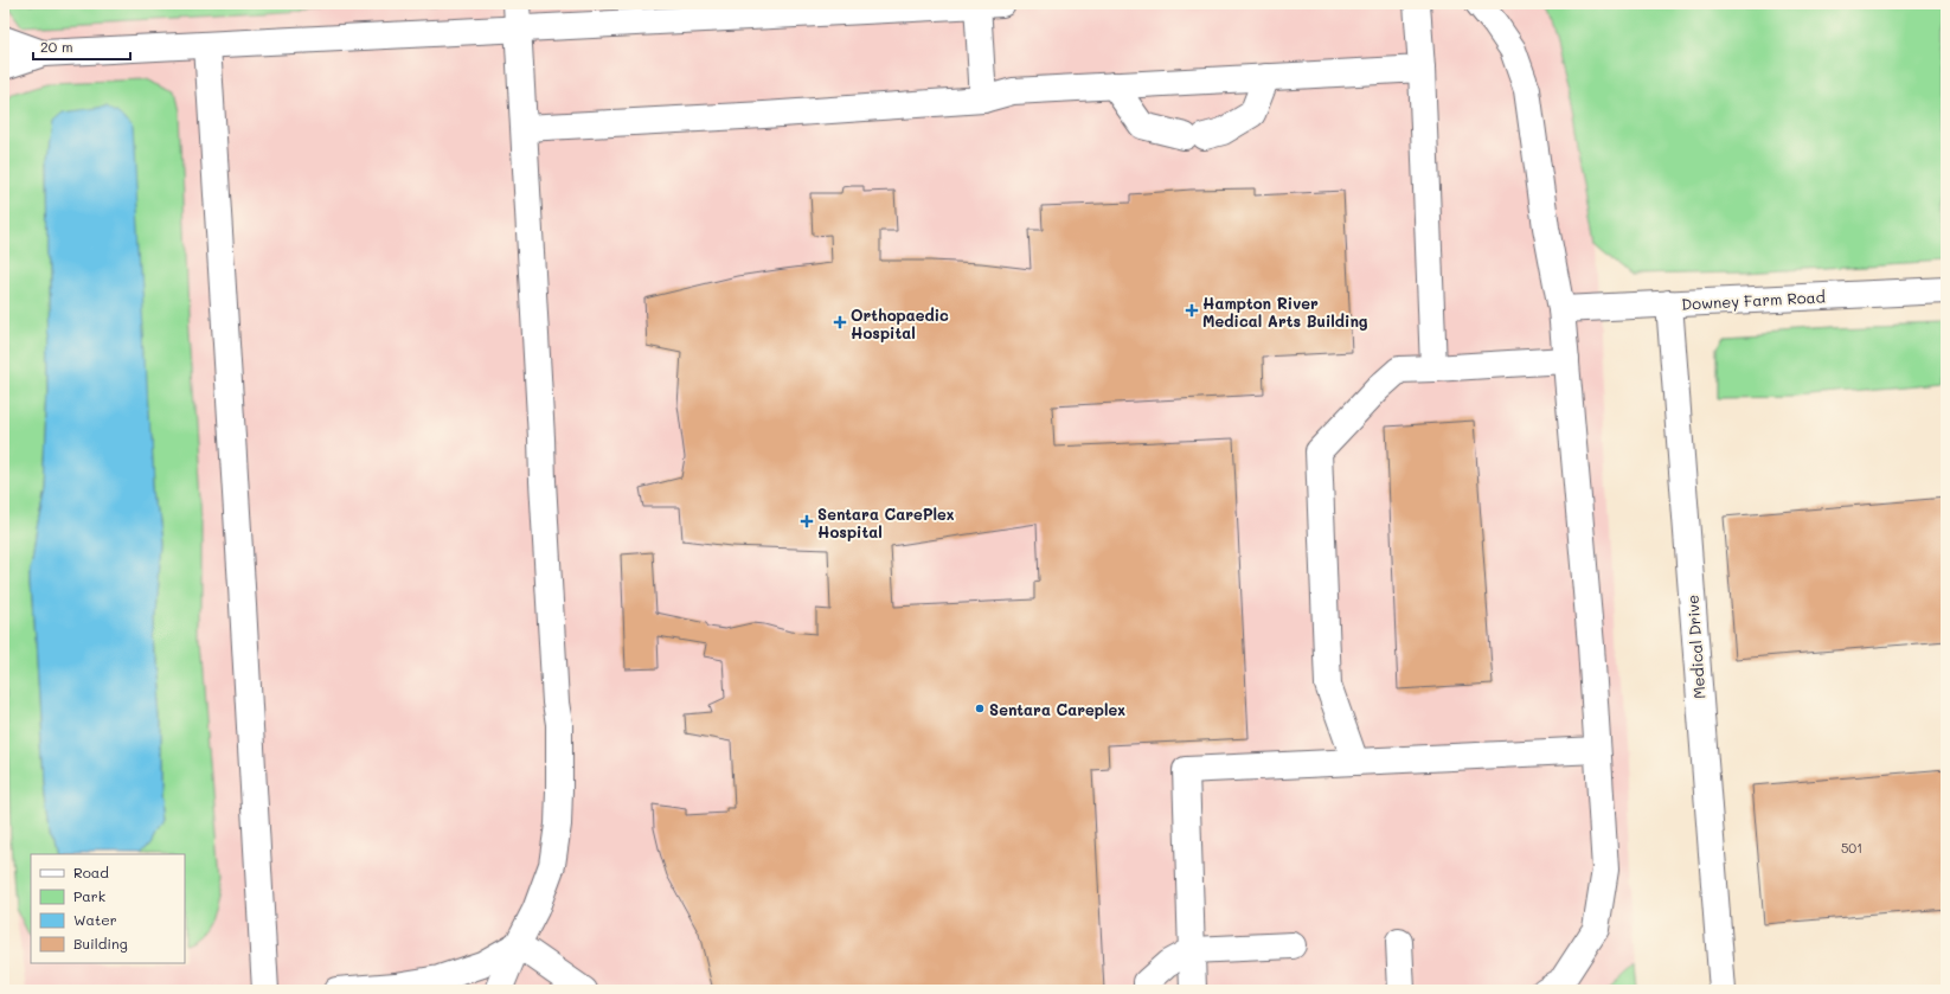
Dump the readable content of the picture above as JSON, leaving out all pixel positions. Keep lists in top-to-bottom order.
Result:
{
  "streets": {
    "lane": ["Downey Farm Road", "Medical Drive"]
  },
  "crossings": [
    ["Downey Farm Road", "Medical Drive"]
  ],
  "places": {
    "health": ["Hampton River Medical Arts Building", "Orthopaedic Hospital", "Sentara CarePlex Hospital"],
    "other": ["Sentara Careplex"]
  },
  "house_numbers": ["501"],
  "legend": [
    "Road",
    "Park",
    "Water",
    "Building"
  ],
  "scale_bar": "20 m"
}
